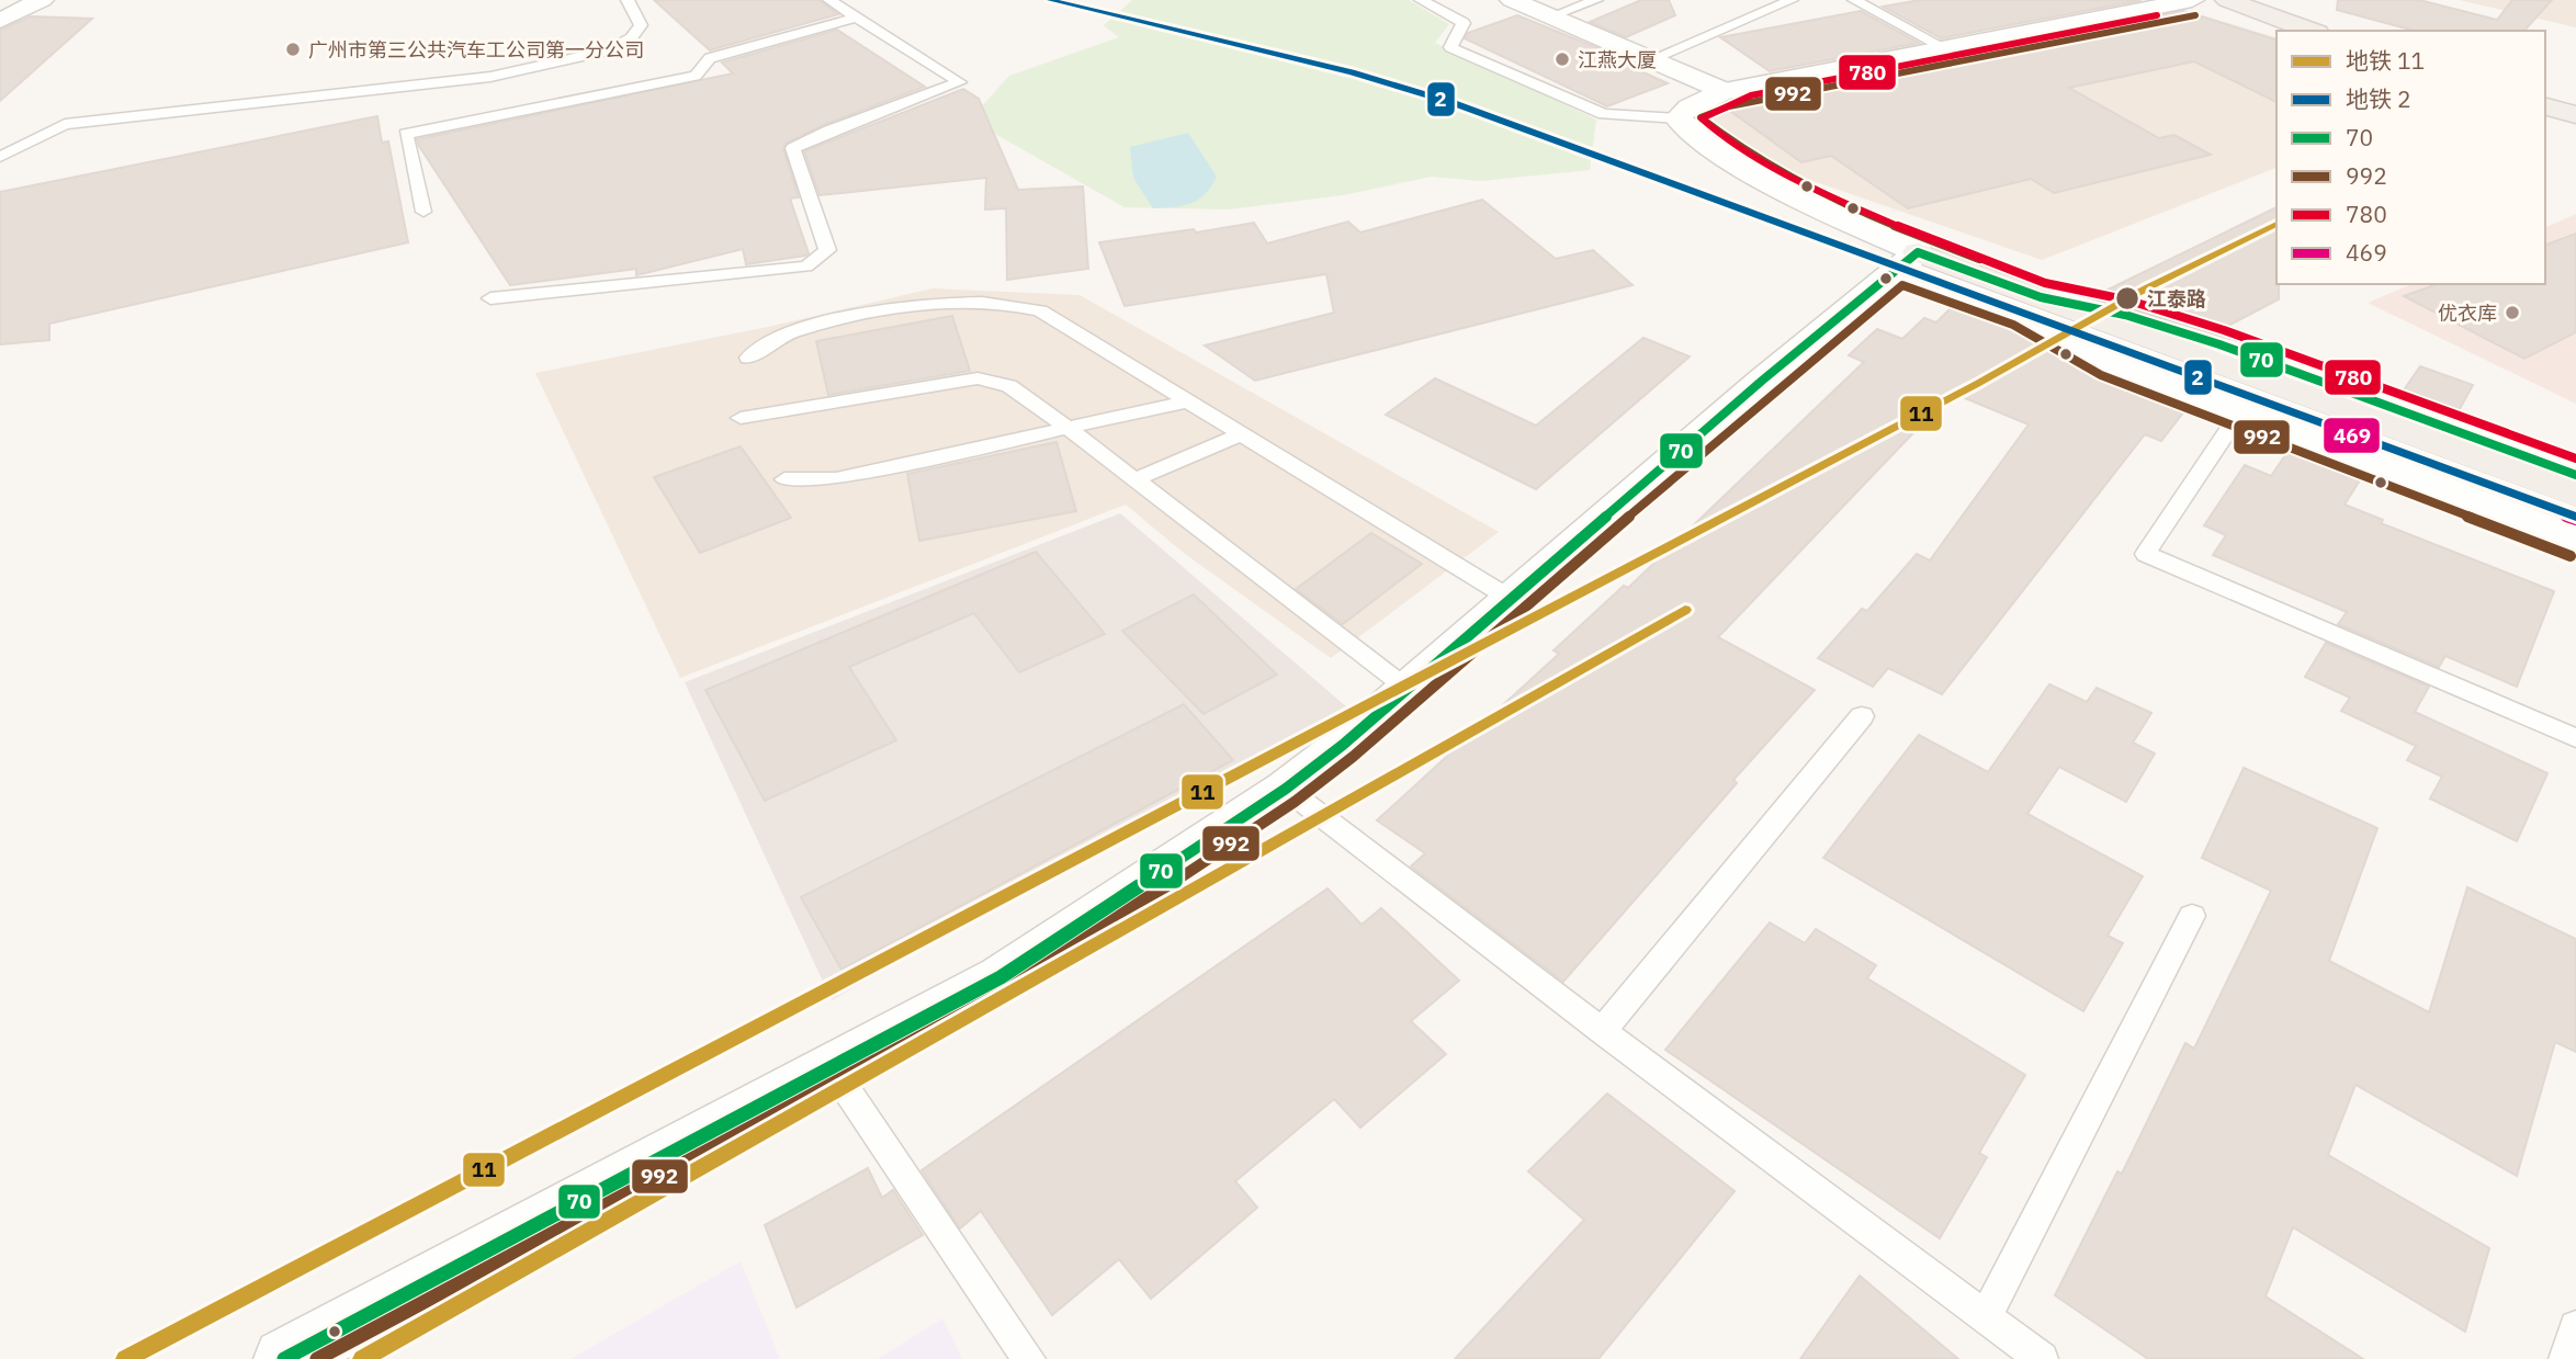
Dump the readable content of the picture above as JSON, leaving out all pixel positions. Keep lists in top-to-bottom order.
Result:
{
  "places": [
    "广州市第三公共汽车工公司第一分公司",
    "江燕大厦",
    "江泰路",
    "优衣库"
  ],
  "lines": [
    "metro line 2",
    "transit line 992",
    "transit line 780",
    "metro line 11",
    "transit line 70",
    "transit line 469"
  ],
  "legend": [
    "地铁 11",
    "地铁 2",
    "70",
    "992",
    "780",
    "469"
  ]
}
